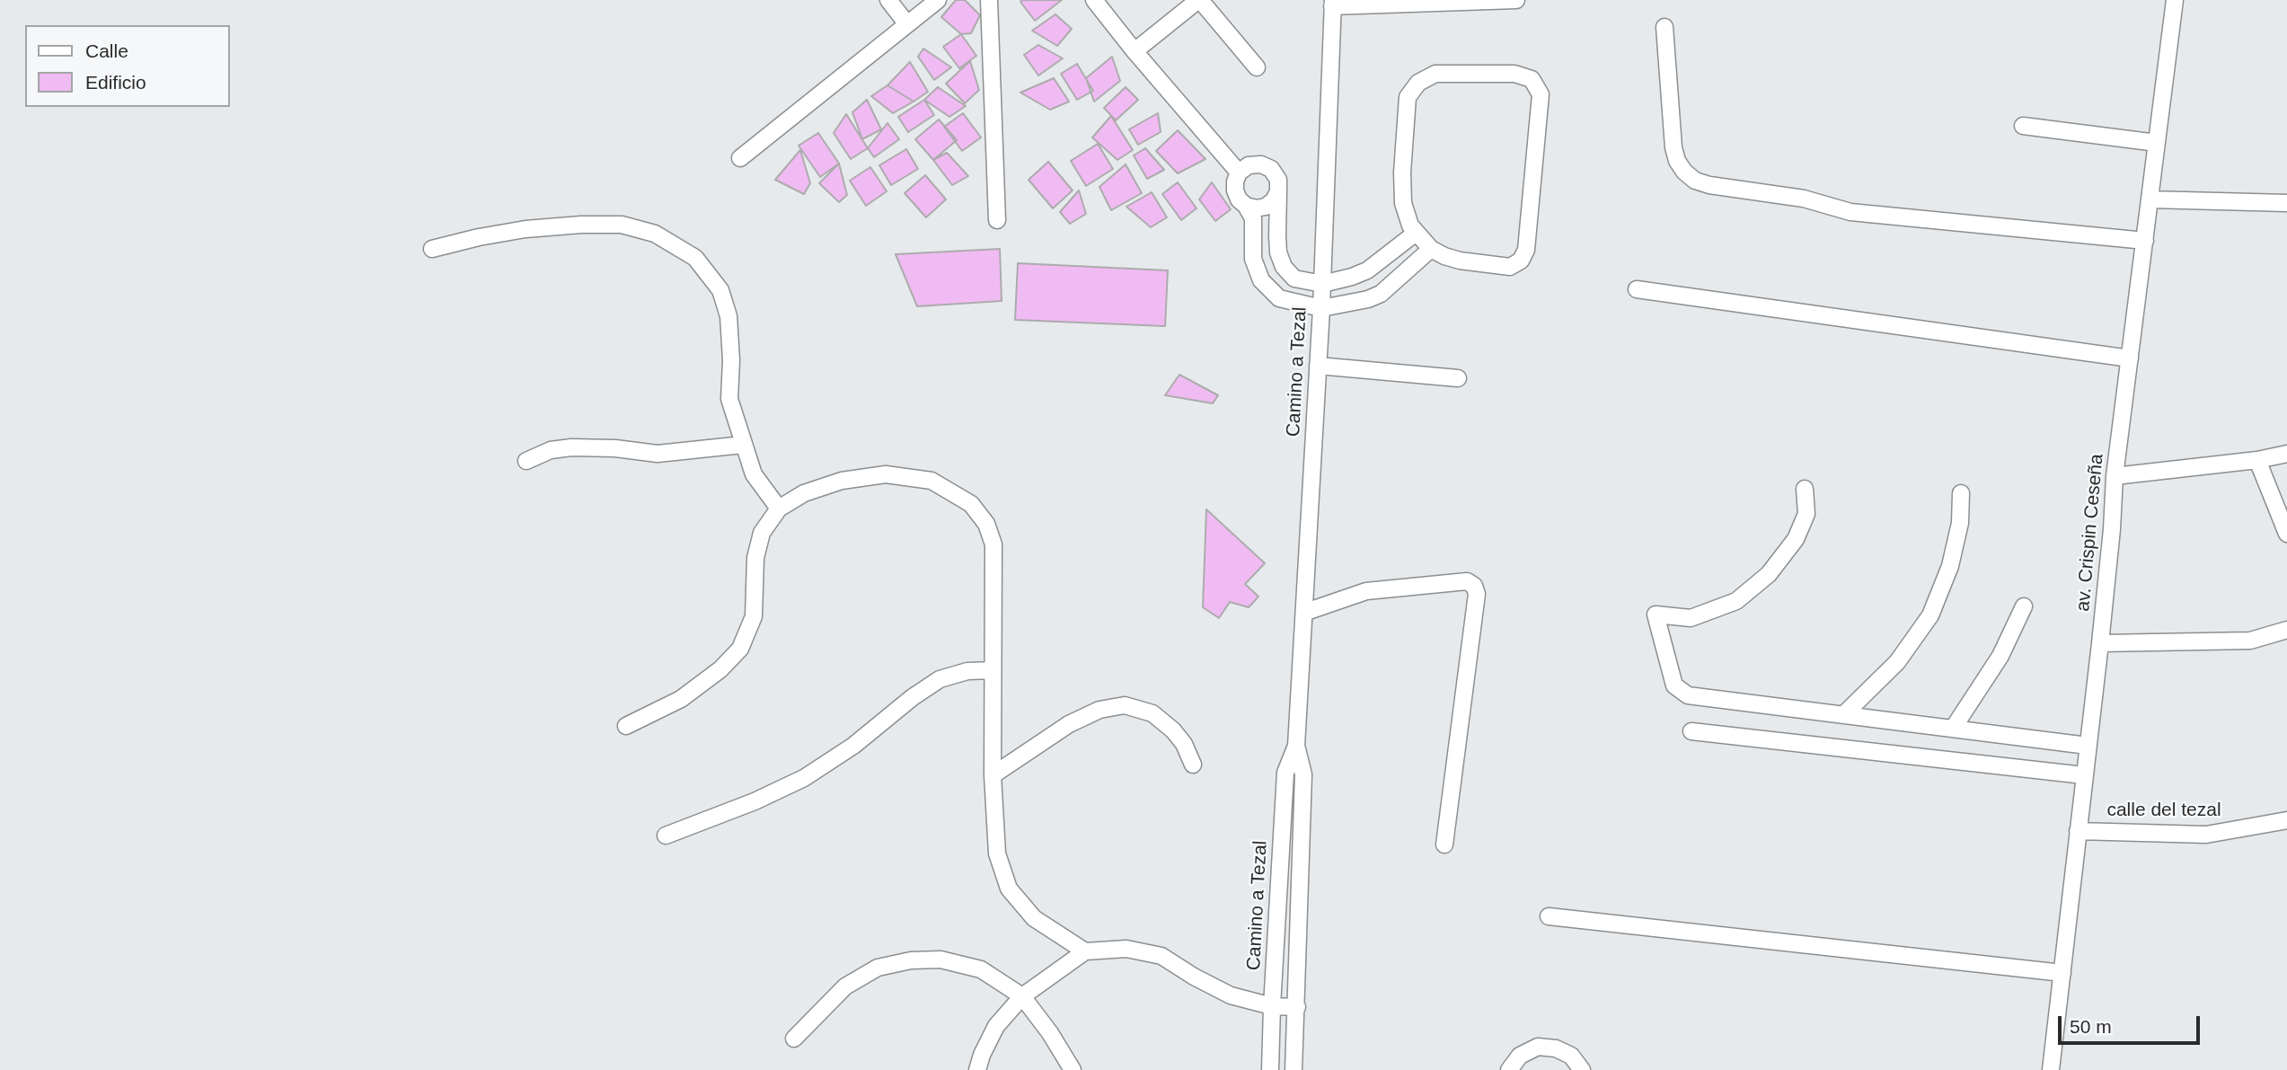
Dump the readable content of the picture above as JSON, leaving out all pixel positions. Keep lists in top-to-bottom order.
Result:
{
  "streets": {
    "street": ["Camino a Tezal", "av. Crispin Ceseña", "calle del tezal"]
  },
  "crossings": [
    ["av. Crispin Ceseña", "calle del tezal"]
  ],
  "legend": ["Calle", "Edificio"],
  "scale_bar": "50 m"
}
